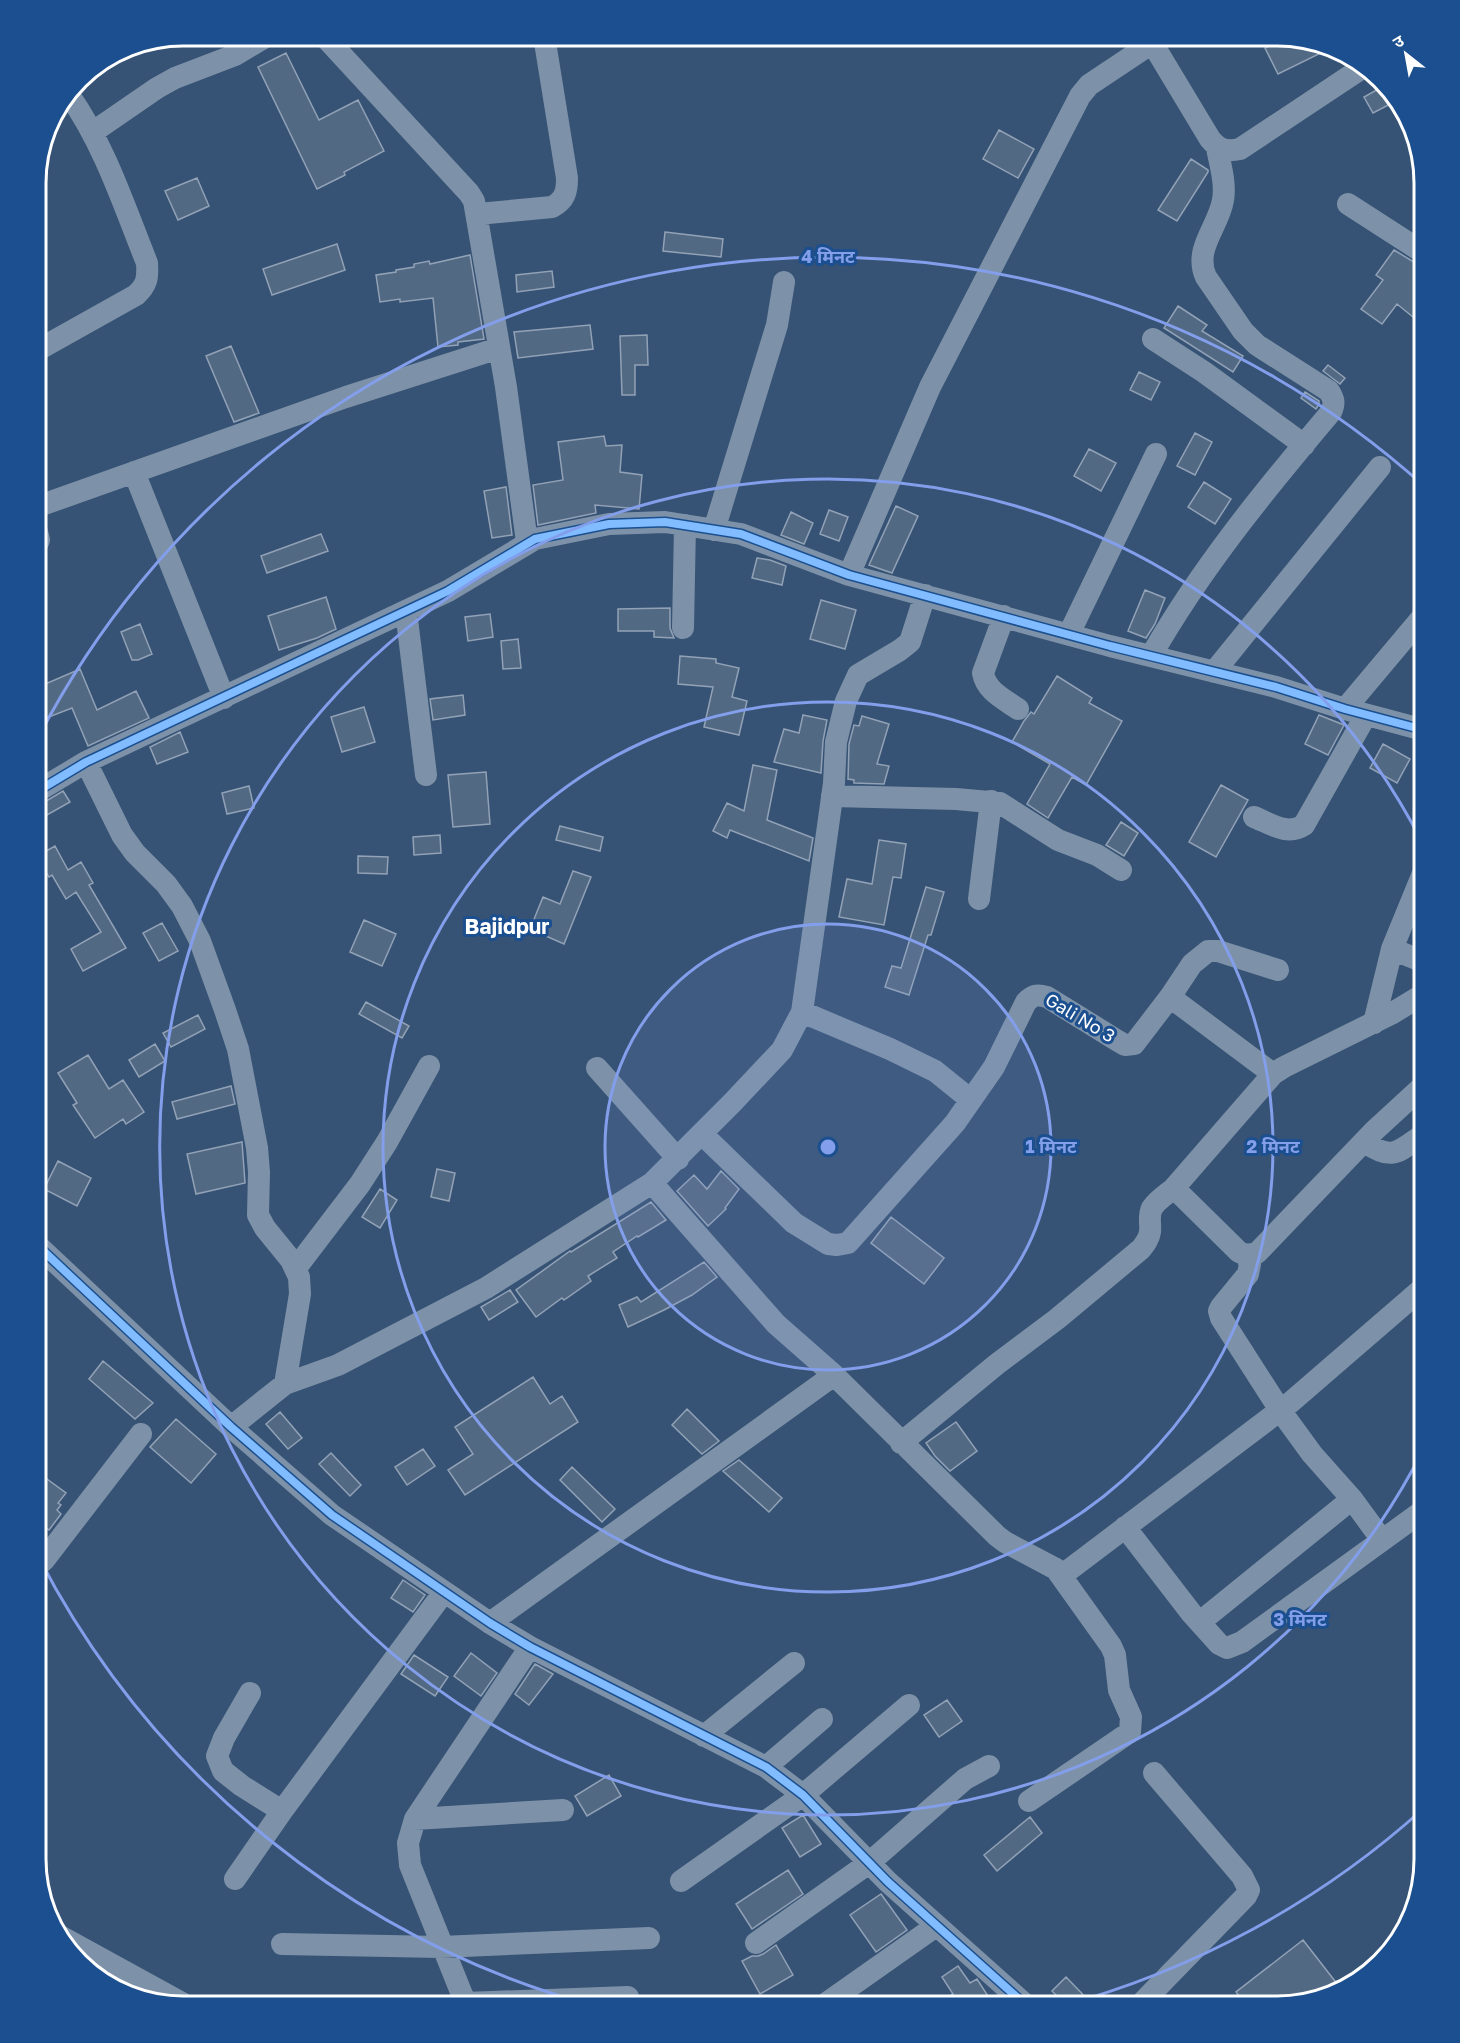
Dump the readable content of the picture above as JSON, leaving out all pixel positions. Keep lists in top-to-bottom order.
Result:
{
  "streets": {
    "street": ["Gali No 3"]
  },
  "districts": ["Bajidpur"],
  "north": "top left",
  "rings": [
    "4 मिनट",
    "1 मिनट",
    "2 मिनट",
    "3 मिनट"
  ]
}
